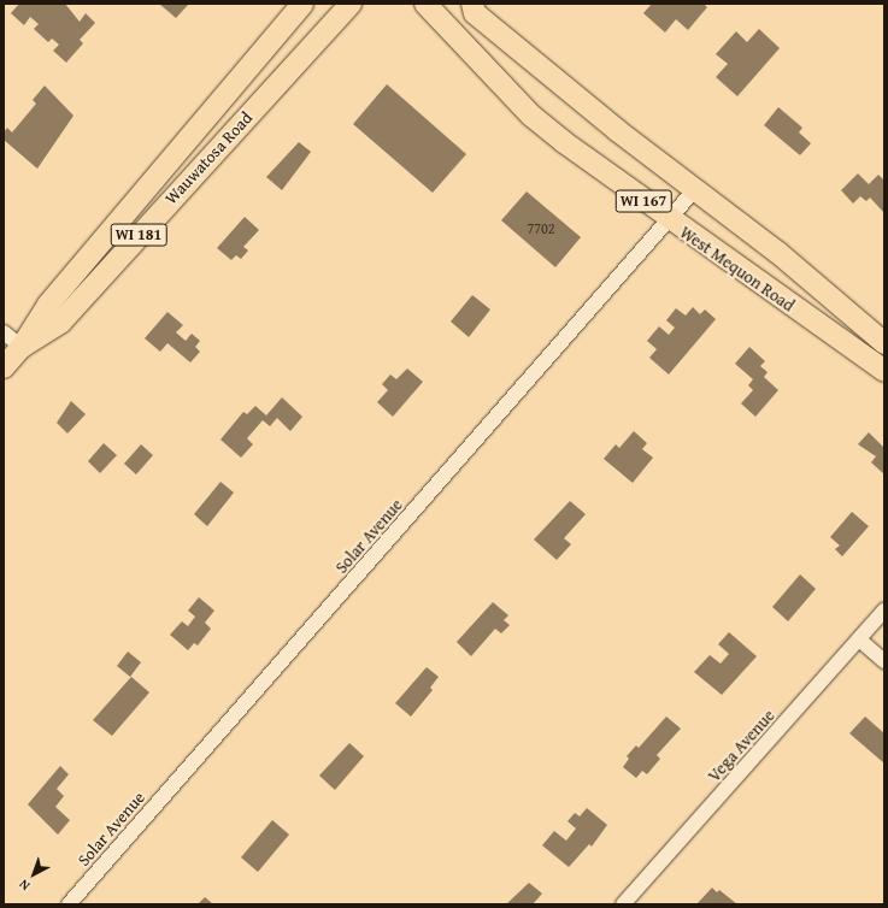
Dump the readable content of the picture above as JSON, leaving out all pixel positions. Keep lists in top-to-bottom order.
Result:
{
  "streets": {
    "main road": [
      "Wauwatosa Road",
      "WI 167",
      "WI 181",
      "West Mequon Road"
    ],
    "street": ["Solar Avenue", "Vega Avenue"]
  },
  "crossings": [
    ["West Mequon Road", "Solar Avenue"]
  ],
  "house_numbers": ["7702"],
  "north": "bottom left"
}
